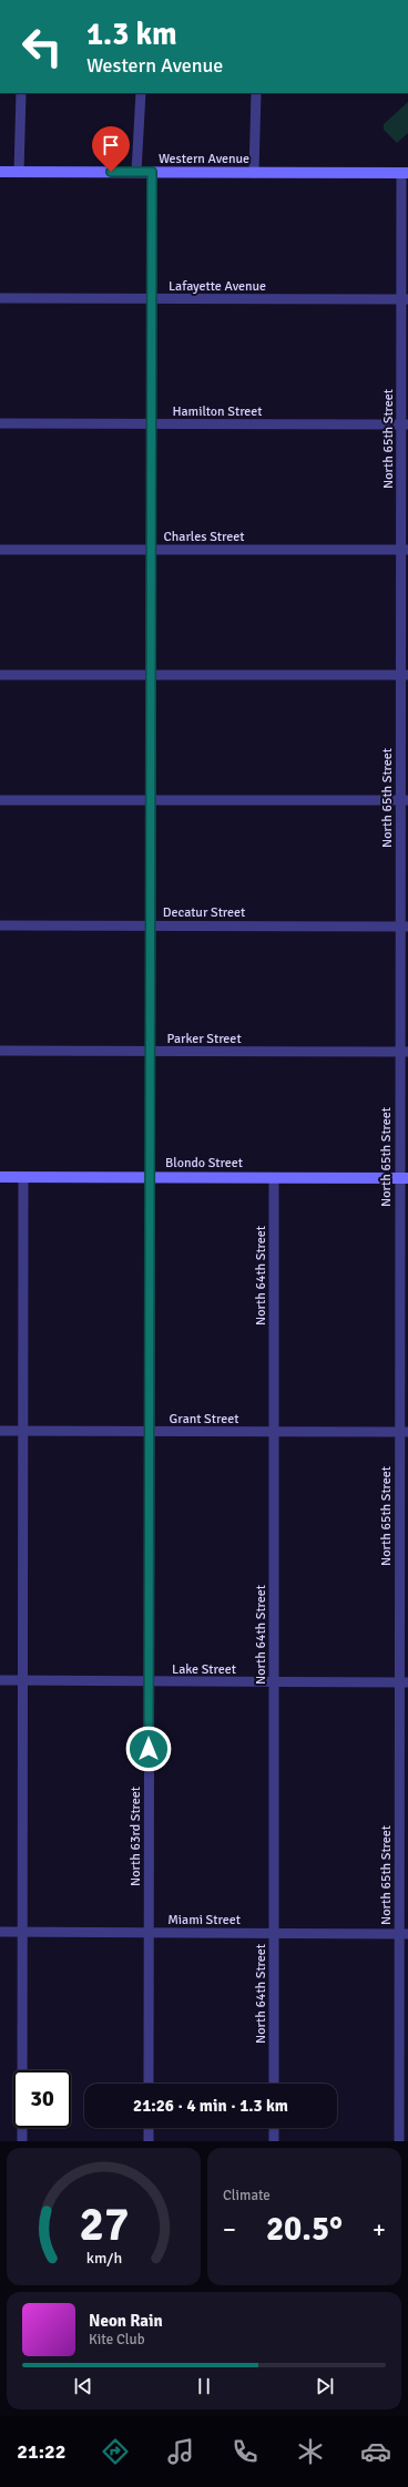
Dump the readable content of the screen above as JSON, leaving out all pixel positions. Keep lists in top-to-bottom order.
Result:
{
  "streets": {
    "street": [
      "Western Avenue",
      "Lafayette Avenue",
      "Hamilton Street",
      "North 65th Street",
      "Charles Street",
      "Decatur Street",
      "Parker Street",
      "Blondo Street",
      "North 64th Street",
      "Grant Street",
      "Lake Street",
      "North 63rd Street",
      "Miami Street"
    ]
  },
  "crossings": [
    ["Western Avenue", "North 65th Street"],
    ["Western Avenue", "North 63rd Street"],
    ["Lafayette Avenue", "North 65th Street"],
    ["Lafayette Avenue", "North 63rd Street"],
    ["Hamilton Street", "North 65th Street"],
    ["Hamilton Street", "North 63rd Street"],
    ["North 65th Street", "Charles Street"],
    ["North 65th Street", "Decatur Street"],
    ["North 65th Street", "Parker Street"],
    ["North 65th Street", "Blondo Street"],
    ["North 65th Street", "Grant Street"],
    ["North 65th Street", "Lake Street"],
    ["North 65th Street", "Miami Street"],
    ["Charles Street", "North 63rd Street"],
    ["Decatur Street", "North 63rd Street"],
    ["Parker Street", "North 63rd Street"],
    ["Blondo Street", "North 64th Street"],
    ["Blondo Street", "North 63rd Street"],
    ["North 64th Street", "Grant Street"],
    ["North 64th Street", "Lake Street"],
    ["North 64th Street", "Miami Street"],
    ["Grant Street", "North 63rd Street"],
    ["Lake Street", "North 63rd Street"],
    ["North 63rd Street", "Miami Street"]
  ],
  "page": {
    "turn": ["1.3 km", "Western Avenue"],
    "limit": "30",
    "trip": "21:26 · 4 min · 1.3 km",
    "tile": "Climate",
    "heat": ["−", "20.5°", "+"],
    "song": ["Neon Rain", "Kite Club"],
    "tabs": "21:22",
    "gauge": ["27", "km/h"]
  }
}
